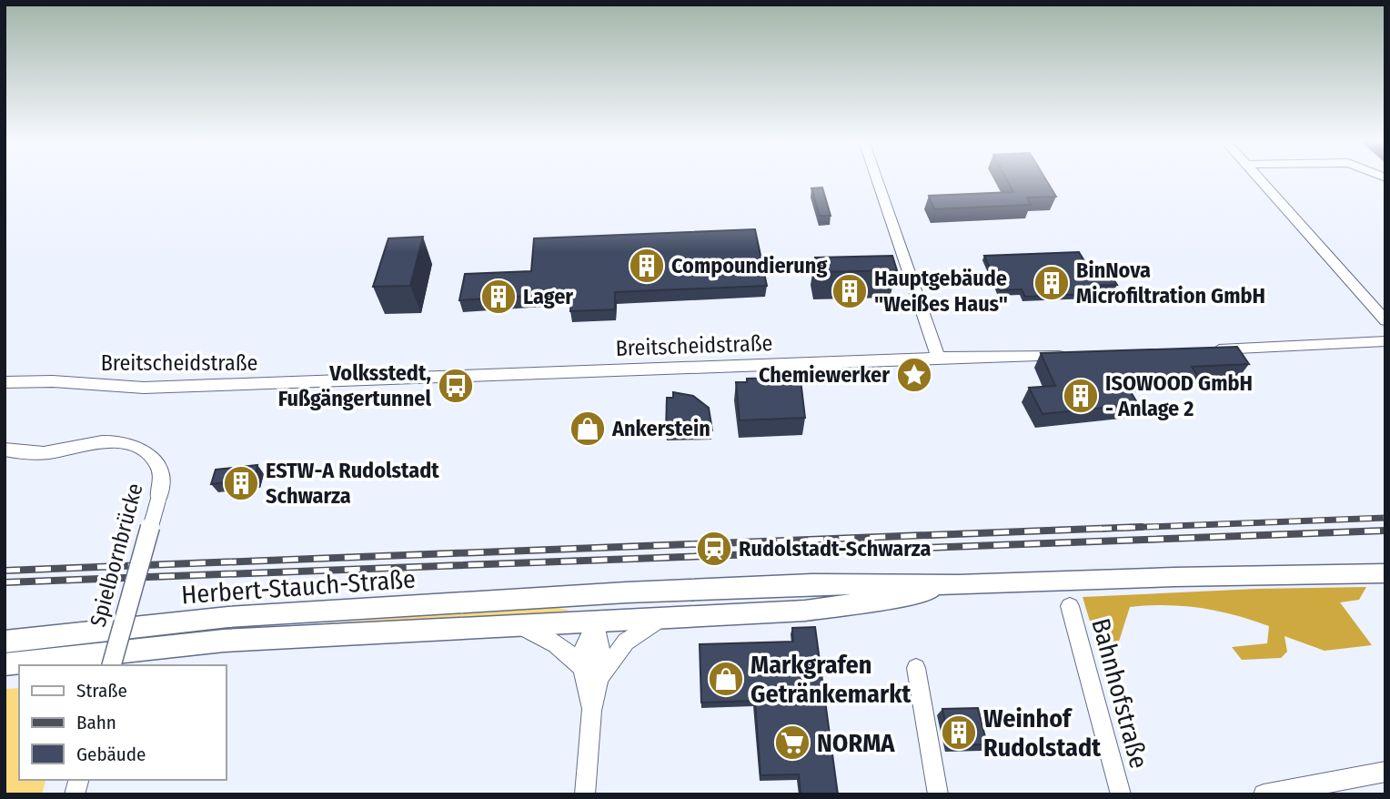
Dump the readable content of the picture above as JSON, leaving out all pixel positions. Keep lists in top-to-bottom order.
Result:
{
  "streets": {
    "main road": ["Herbert-Stauch-Straße"],
    "street": ["Breitscheidstraße", "Spielbornbrücke", "Bahnhofstraße"]
  },
  "places": {
    "building": [
      "Compoundierung",
      "BinNova Microfiltration GmbH",
      "Hauptgebäude \"Weißes Haus\"",
      "Lager",
      "ISOWOOD GmbH - Anlage 2",
      "ESTW-A Rudolstadt Schwarza",
      "Weinhof Rudolstadt"
    ],
    "place": ["Chemiewerker"],
    "bus stop": ["Volksstedt, Fußgängertunnel"],
    "shop": ["Ankerstein", "Markgrafen Getränkemarkt"],
    "station": ["Rudolstadt-Schwarza"],
    "supermarket": ["NORMA"]
  },
  "legend": ["Straße", "Bahn", "Gebäude"]
}
